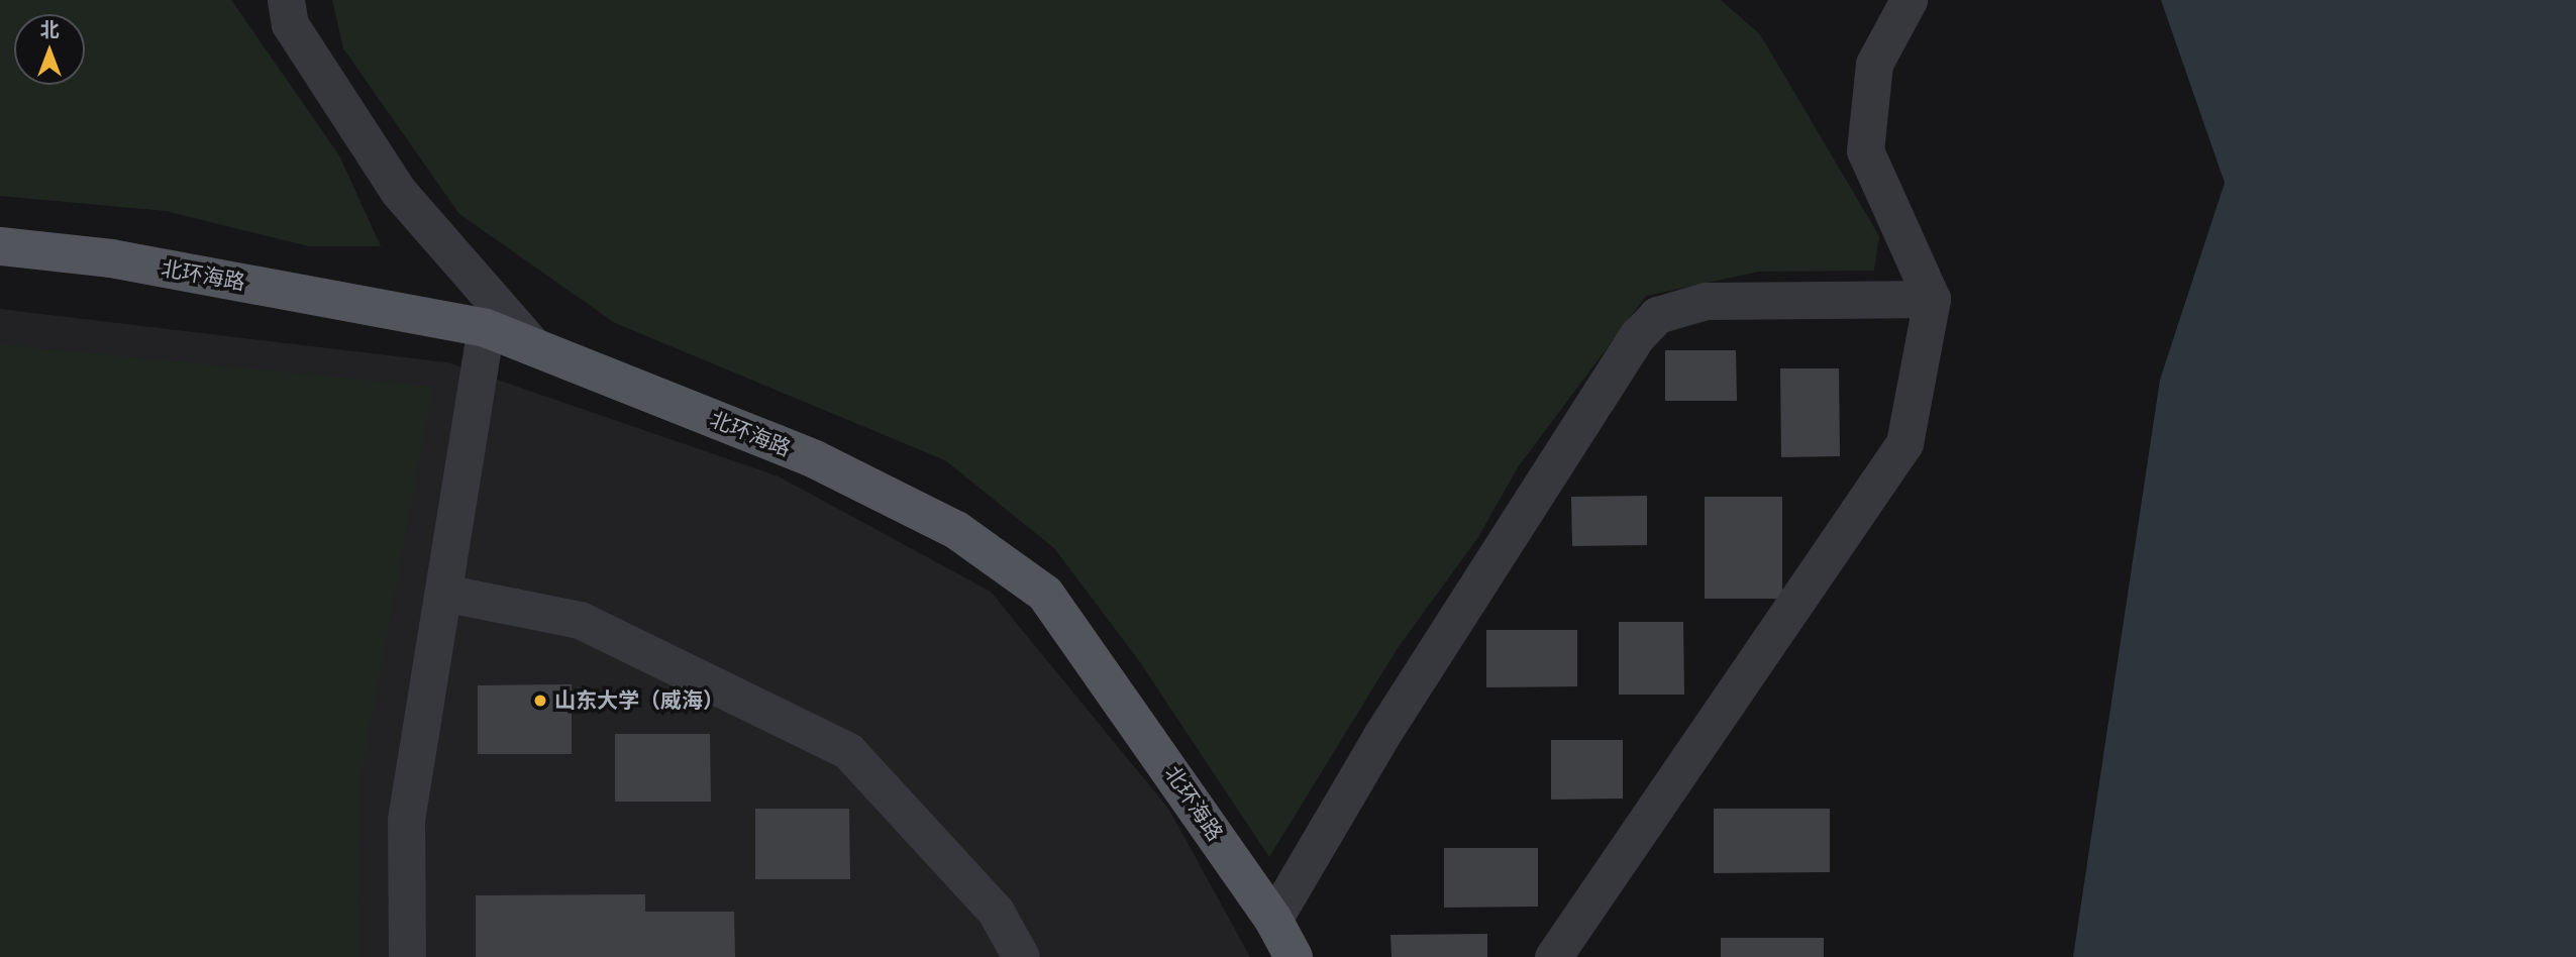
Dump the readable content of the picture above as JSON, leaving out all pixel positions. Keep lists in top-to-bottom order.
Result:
{
  "streets": {
    "main road": ["北环海路"]
  },
  "places": ["山东大学（威海）"],
  "north": "top"
}
